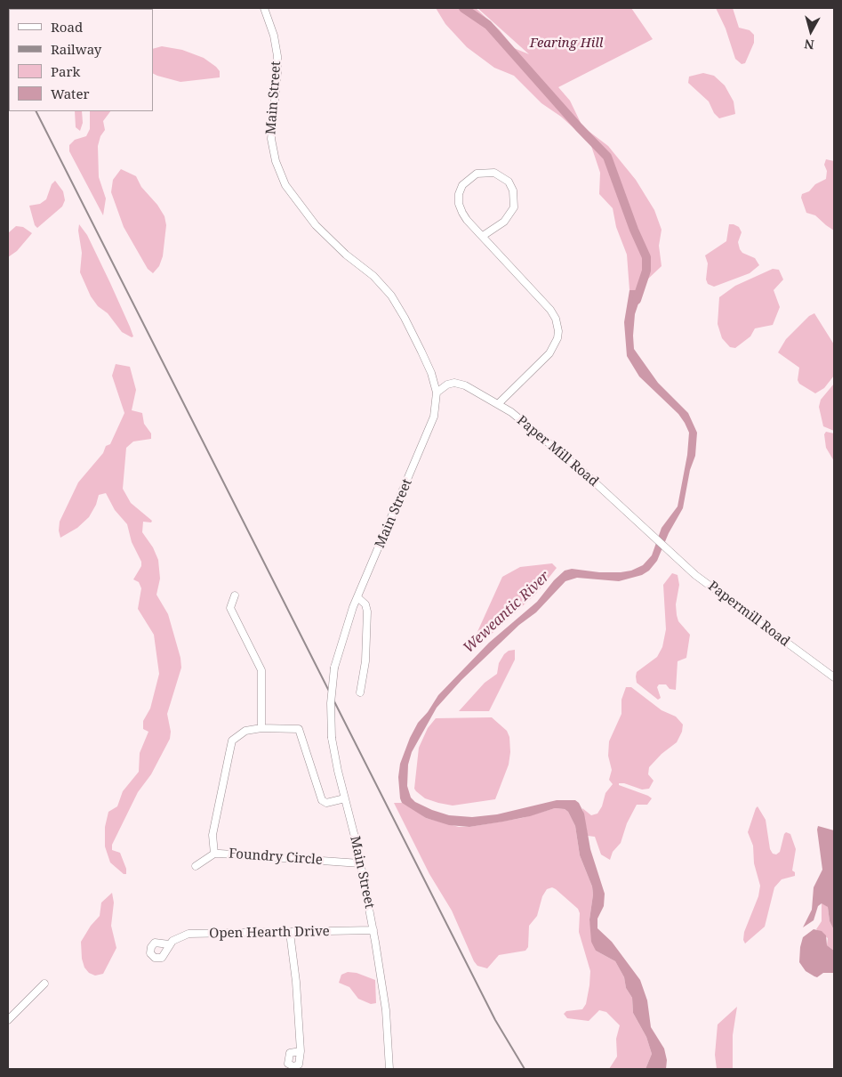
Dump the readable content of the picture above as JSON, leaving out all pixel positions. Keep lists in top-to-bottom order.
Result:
{
  "streets": {
    "street": [
      "Main Street",
      "Paper Mill Road",
      "Papermill Road",
      "Foundry Circle",
      "Open Hearth Drive"
    ]
  },
  "crossings": [
    ["Main Street", "Paper Mill Road"],
    ["Main Street", "Foundry Circle"],
    ["Main Street", "Open Hearth Drive"],
    ["Paper Mill Road", "Papermill Road"]
  ],
  "water": ["Weweantic River"],
  "parks": ["Fearing Hill"],
  "legend": [
    "Road",
    "Railway",
    "Park",
    "Water"
  ],
  "north": "bottom"
}
